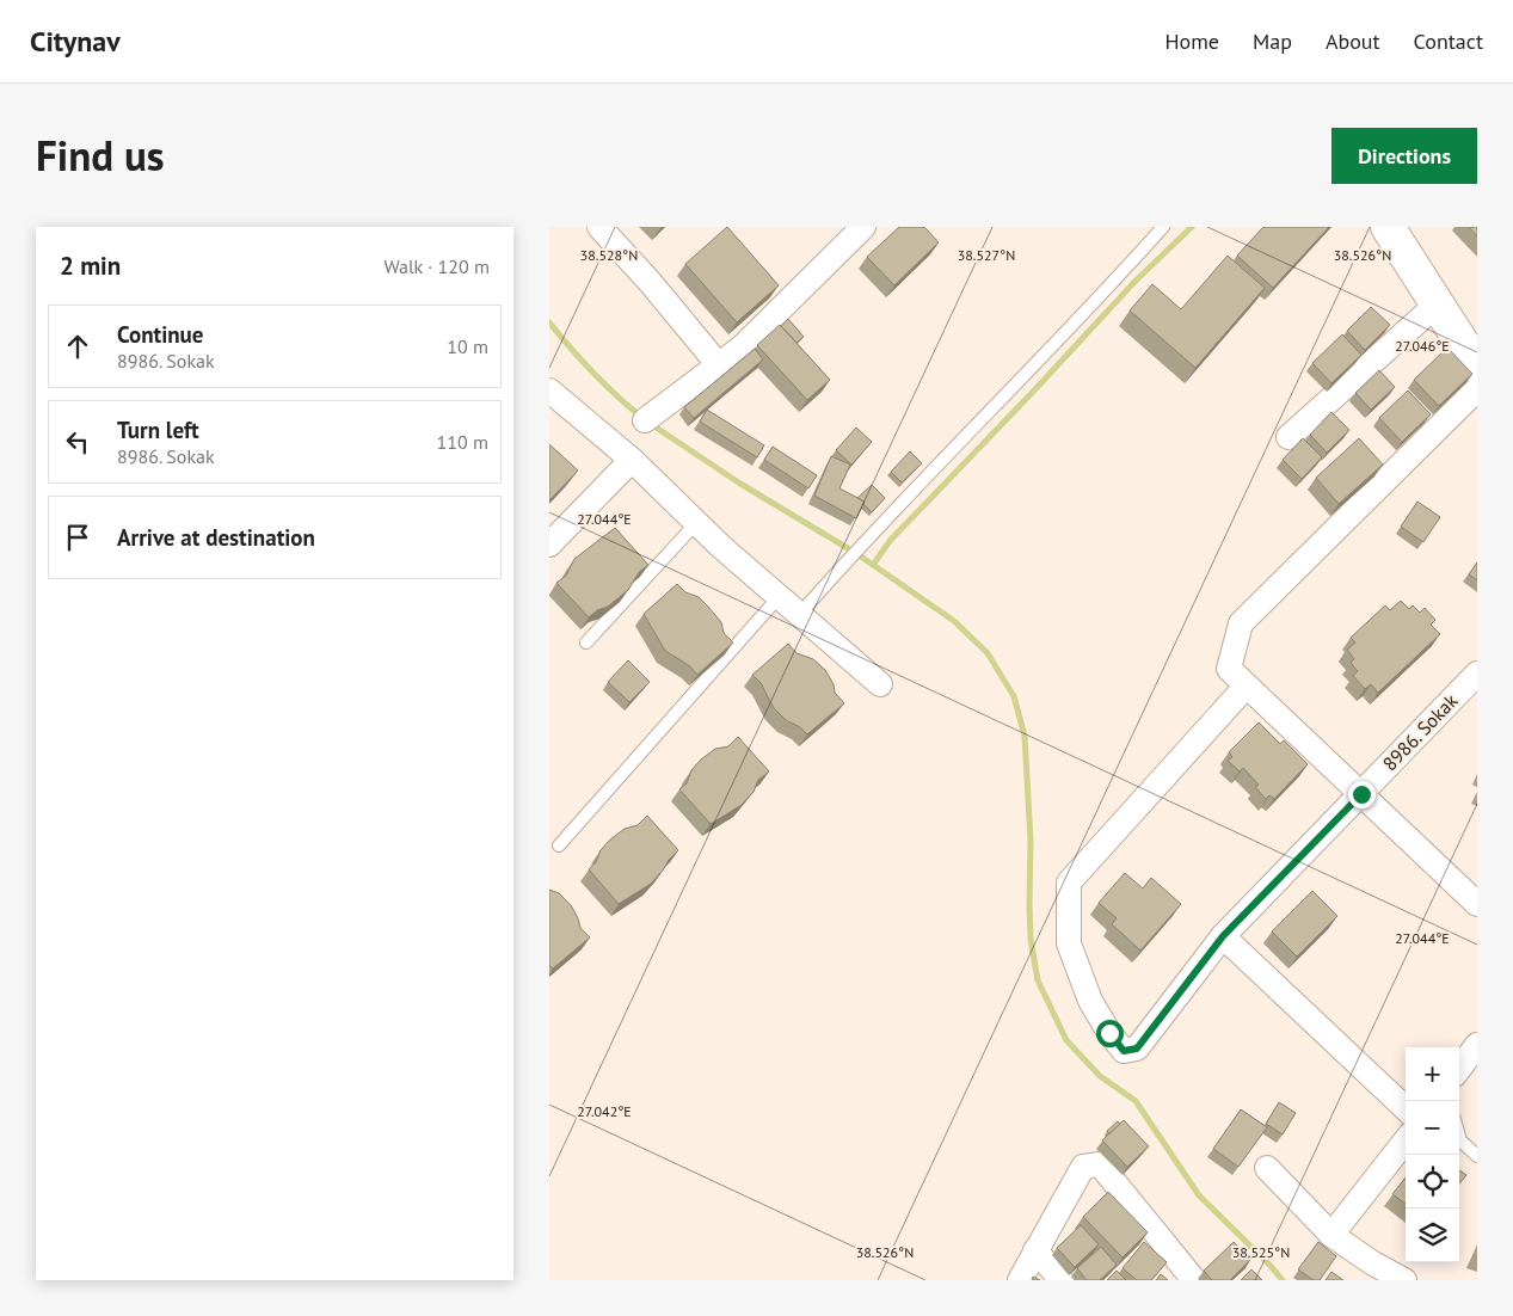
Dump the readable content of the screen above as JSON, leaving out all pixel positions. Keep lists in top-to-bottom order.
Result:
{
  "streets": {
    "street": ["8986. Sokak"]
  },
  "page": {
    "header": "Citynav",
    "nav": [
      "Home",
      "Map",
      "About",
      "Contact"
    ],
    "title": "Find us",
    "buttons": "Directions",
    "heading": ["2 min", "Walk · 120 m"],
    "list": [
      ["Continue", "8986. Sokak", "10 m"],
      ["Turn left", "8986. Sokak", "110 m"],
      "Arrive at destination"
    ],
    "map_buttons": ["+", "−"]
  },
  "coordinates": [
    "38.528°N",
    "38.527°N",
    "38.526°N",
    "27.046°E",
    "27.044°E",
    "27.042°E",
    "38.525°N"
  ]
}
